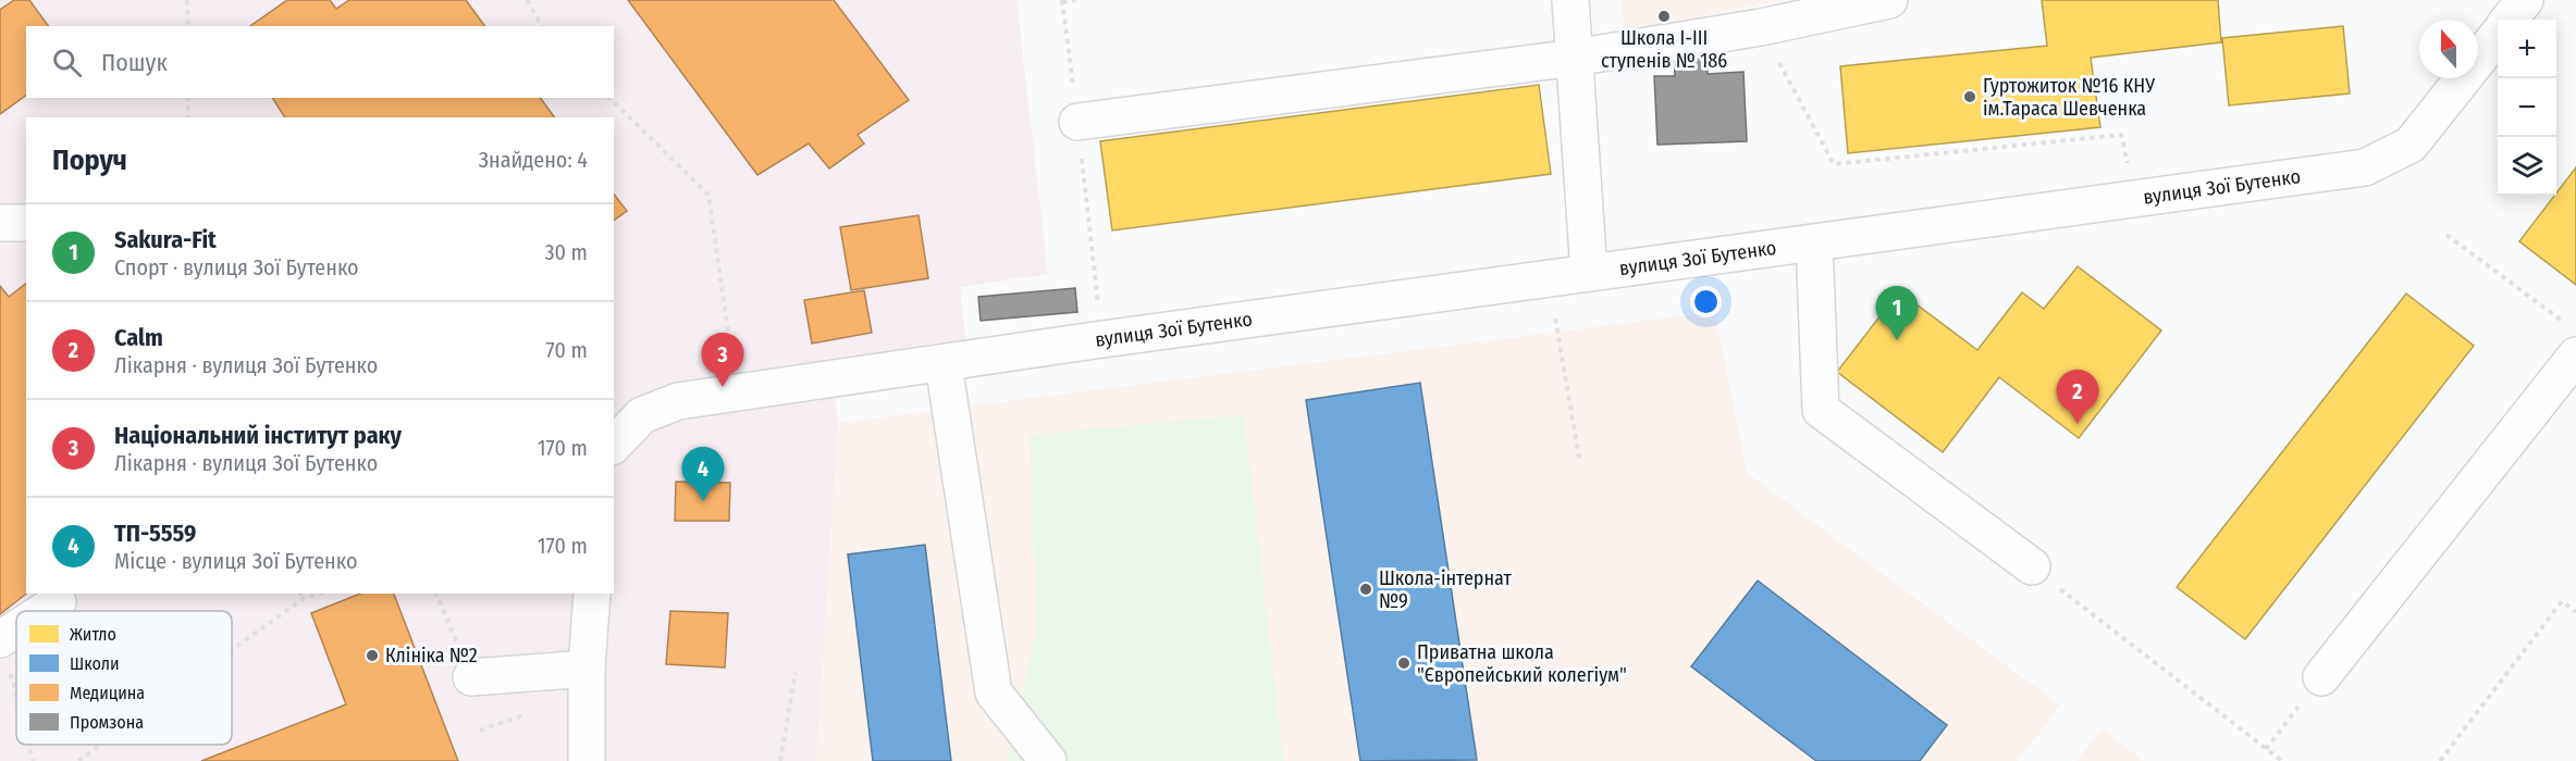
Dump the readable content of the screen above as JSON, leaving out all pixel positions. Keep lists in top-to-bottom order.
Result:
{
  "streets": {
    "street": ["вулиця Зої Бутенко"]
  },
  "places": [
    "Школа І-ІІІ ступенів № 186",
    "Гуртожиток №16 КНУ ім.Тараса Шевченка",
    "Школа-інтернат №9",
    "Клініка №2",
    "Приватна школа \"Європейський колегіум\""
  ],
  "legend": [
    "Житло",
    "Школи",
    "Медицина",
    "Промзона"
  ],
  "north": "top",
  "page": {
    "map_buttons": ["+", "−"],
    "search": "Пошук",
    "heading": ["Поруч", "Знайдено: 4"],
    "list": [
      {
        "mark": "1",
        "name": "Sakura-Fit",
        "note": "Спорт · вулиця Зої Бутенко",
        "value": "30 m"
      },
      {
        "mark": "2",
        "name": "Calm",
        "note": "Лікарня · вулиця Зої Бутенко",
        "value": "70 m"
      },
      {
        "mark": "3",
        "name": "Національний інститут раку",
        "note": "Лікарня · вулиця Зої Бутенко",
        "value": "170 m"
      },
      {
        "mark": "4",
        "name": "ТП-5559",
        "note": "Місце · вулиця Зої Бутенко",
        "value": "170 m"
      }
    ],
    "pins": [
      "1",
      "3",
      "2",
      "4"
    ]
  }
}
